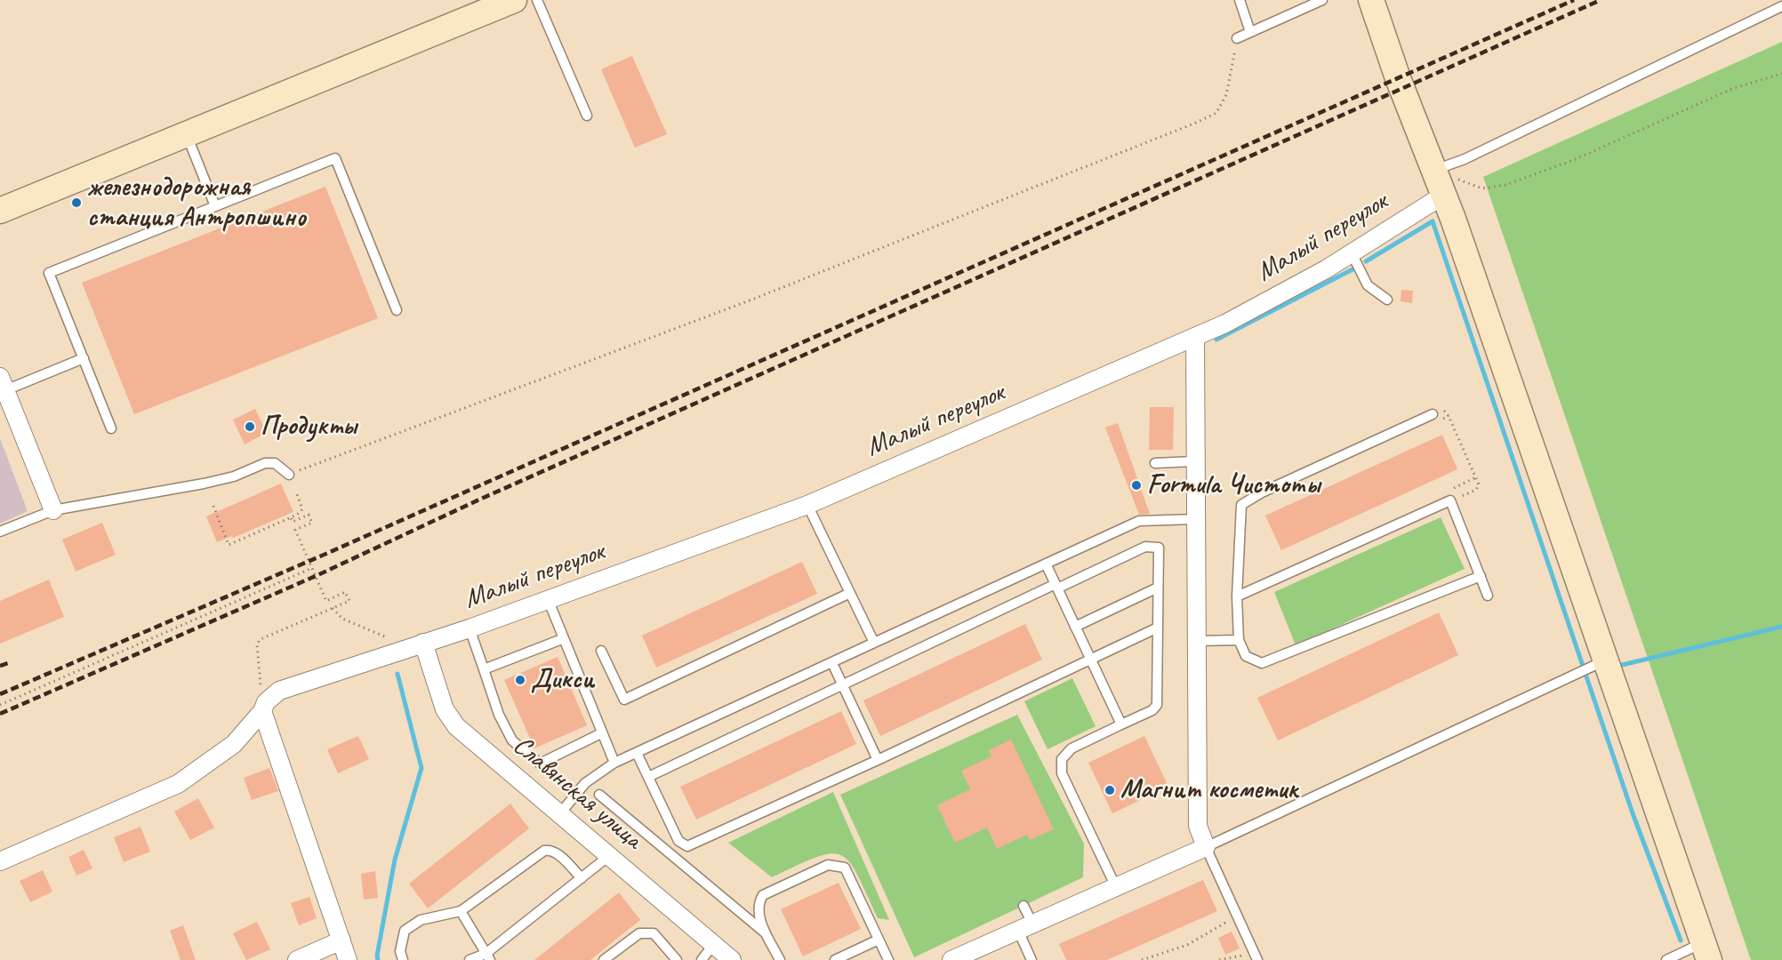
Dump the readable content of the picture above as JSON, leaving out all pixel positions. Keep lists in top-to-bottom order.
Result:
{
  "streets": {
    "street": ["Малый переулок", "Славянская улица"]
  },
  "crossings": [
    ["Малый переулок", "Славянская улица"]
  ],
  "places": [
    "железнодорожная станция Антропшино",
    "Продукты",
    "Formula Чистоты",
    "Дикси",
    "Магнит косметик"
  ]
}
